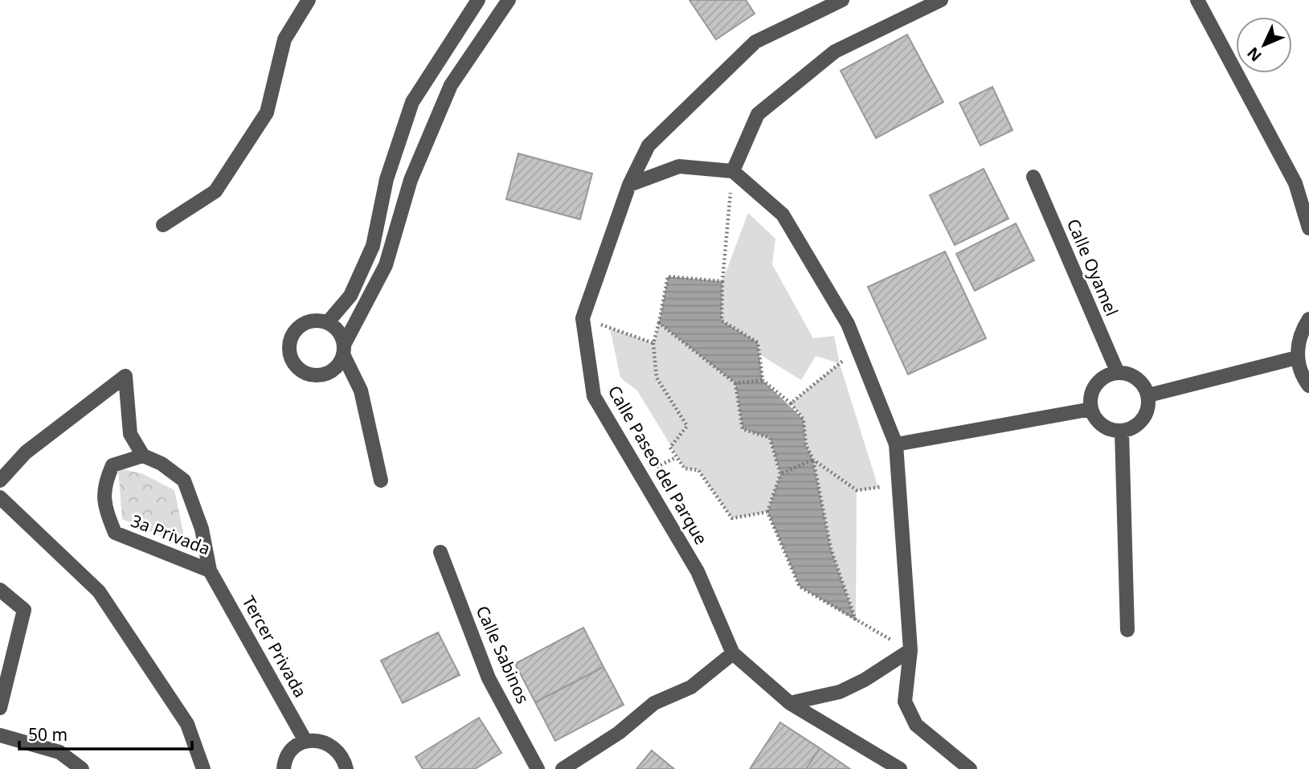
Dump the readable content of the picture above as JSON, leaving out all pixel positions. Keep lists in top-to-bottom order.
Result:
{
  "streets": {
    "street": [
      "Calle Oyamel",
      "Calle Paseo del Parque",
      "3a Privada",
      "Tercer Privada",
      "Calle Sabinos"
    ]
  },
  "crossings": [
    ["3a Privada", "Tercer Privada"]
  ],
  "scale_bar": "50 m",
  "north": "bottom left"
}
